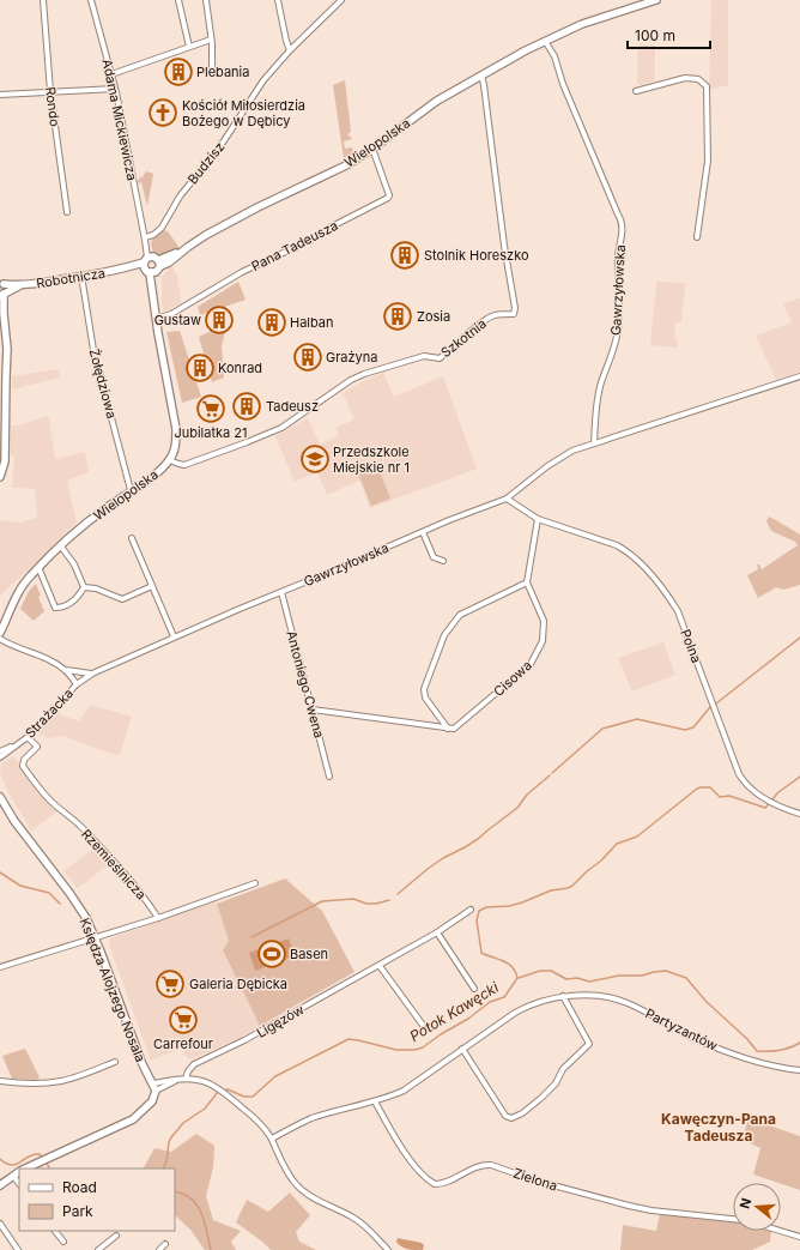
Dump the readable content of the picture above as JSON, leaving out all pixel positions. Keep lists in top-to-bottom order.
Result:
{
  "streets": {
    "street": [
      "Rondo",
      "Adama Mickiewicza",
      "Wielopolska",
      "Budzisz",
      "Pana Tadeusza",
      "Robotnicza",
      "Gawrzyłowska",
      "Szkotnia",
      "Żołędziowa",
      "Polna",
      "Cisowa",
      "Antoniego Cwena",
      "Strażacka",
      "Rzemieślnicza",
      "Księdza Alojzego Nosala",
      "Ligęzów",
      "Partyzantów",
      "Zielona"
    ]
  },
  "crossings": [
    ["Adama Mickiewicza", "Wielopolska"],
    ["Adama Mickiewicza", "Budzisz"],
    ["Adama Mickiewicza", "Robotnicza"],
    ["Wielopolska", "Pana Tadeusza"],
    ["Wielopolska", "Robotnicza"],
    ["Wielopolska", "Gawrzyłowska"],
    ["Wielopolska", "Szkotnia"],
    ["Wielopolska", "Żołędziowa"],
    ["Robotnicza", "Żołędziowa"],
    ["Gawrzyłowska", "Polna"],
    ["Gawrzyłowska", "Antoniego Cwena"],
    ["Gawrzyłowska", "Strażacka"],
    ["Strażacka", "Rzemieślnicza"],
    ["Partyzantów", "Zielona"]
  ],
  "districts": ["Kawęczyn-Pana Tadeusza"],
  "water": ["Potok Kawęcki"],
  "places": {
    "building": [
      "Plebania",
      "Stolnik Horeszko",
      "Zosia",
      "Gustaw",
      "Halban",
      "Grażyna",
      "Konrad",
      "Tadeusz"
    ],
    "church": ["Kościół Miłosierdzia Bożego w Dębicy"],
    "supermarket": ["Jubilatka 21", "Galeria Dębicka", "Carrefour"],
    "school or university": ["Przedszkole Miejskie nr 1"],
    "sports": ["Basen"]
  },
  "legend": ["Road", "Park"],
  "scale_bar": "100 m",
  "north": "left"
}
